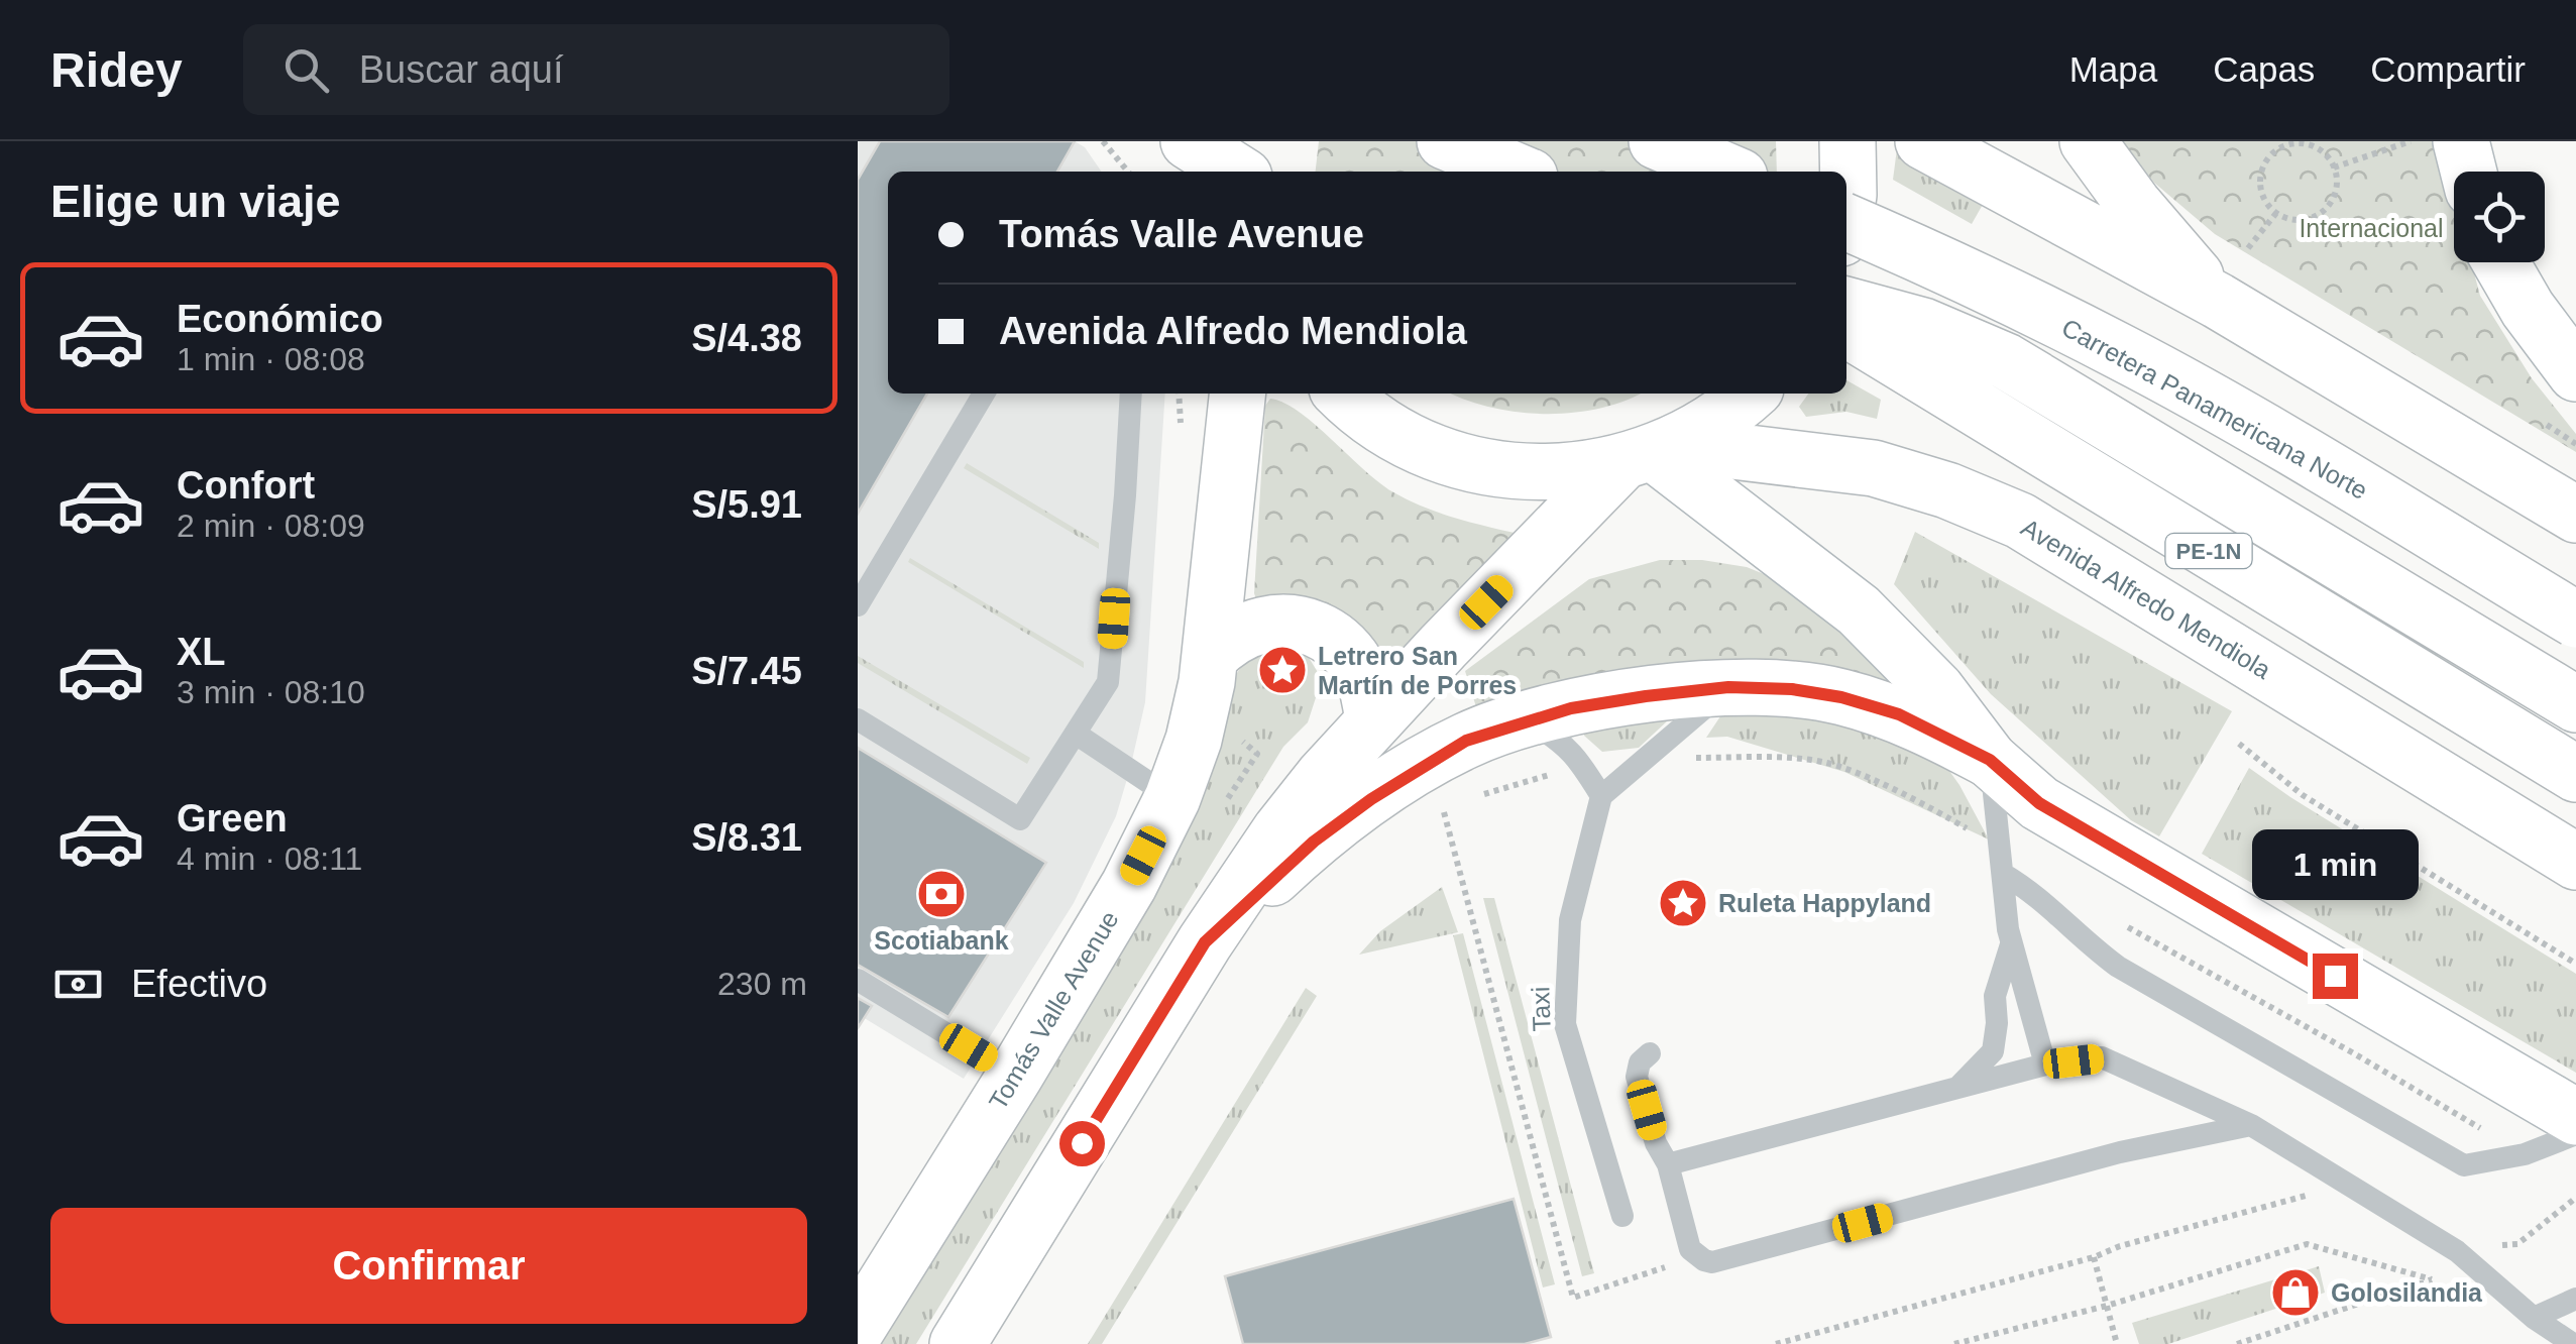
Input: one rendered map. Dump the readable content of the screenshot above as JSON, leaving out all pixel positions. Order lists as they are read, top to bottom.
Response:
{
  "streets": {
    "main road": [
      "Carretera Panamericana Norte",
      "PE-1N",
      "Avenida Alfredo Mendiola",
      "Tomás Valle Avenue"
    ],
    "lane": ["Taxi"]
  },
  "parks": ["Internacional"],
  "places": {
    "place": ["Letrero San Martín de Porres", "Ruleta Happyland"],
    "bank": ["Scotiabank"],
    "shop": ["Golosilandia"]
  },
  "page": {
    "header": "Ridey",
    "search": "Buscar aquí",
    "nav": ["Mapa", "Capas", "Compartir"],
    "heading": "Elige un viaje",
    "banner": ["Tomás Valle Avenue", "Avenida Alfredo Mendiola"],
    "list": [
      {
        "name": "Económico",
        "note": "1 min · 08:08",
        "value": "S/4.38"
      },
      {
        "name": "Confort",
        "note": "2 min · 08:09",
        "value": "S/5.91"
      },
      {
        "name": "XL",
        "note": "3 min · 08:10",
        "value": "S/7.45"
      },
      {
        "name": "Green",
        "note": "4 min · 08:11",
        "value": "S/8.31"
      }
    ],
    "bubble": "1 min",
    "pay": ["Efectivo", "230 m"],
    "buttons": "Confirmar"
  }
}
